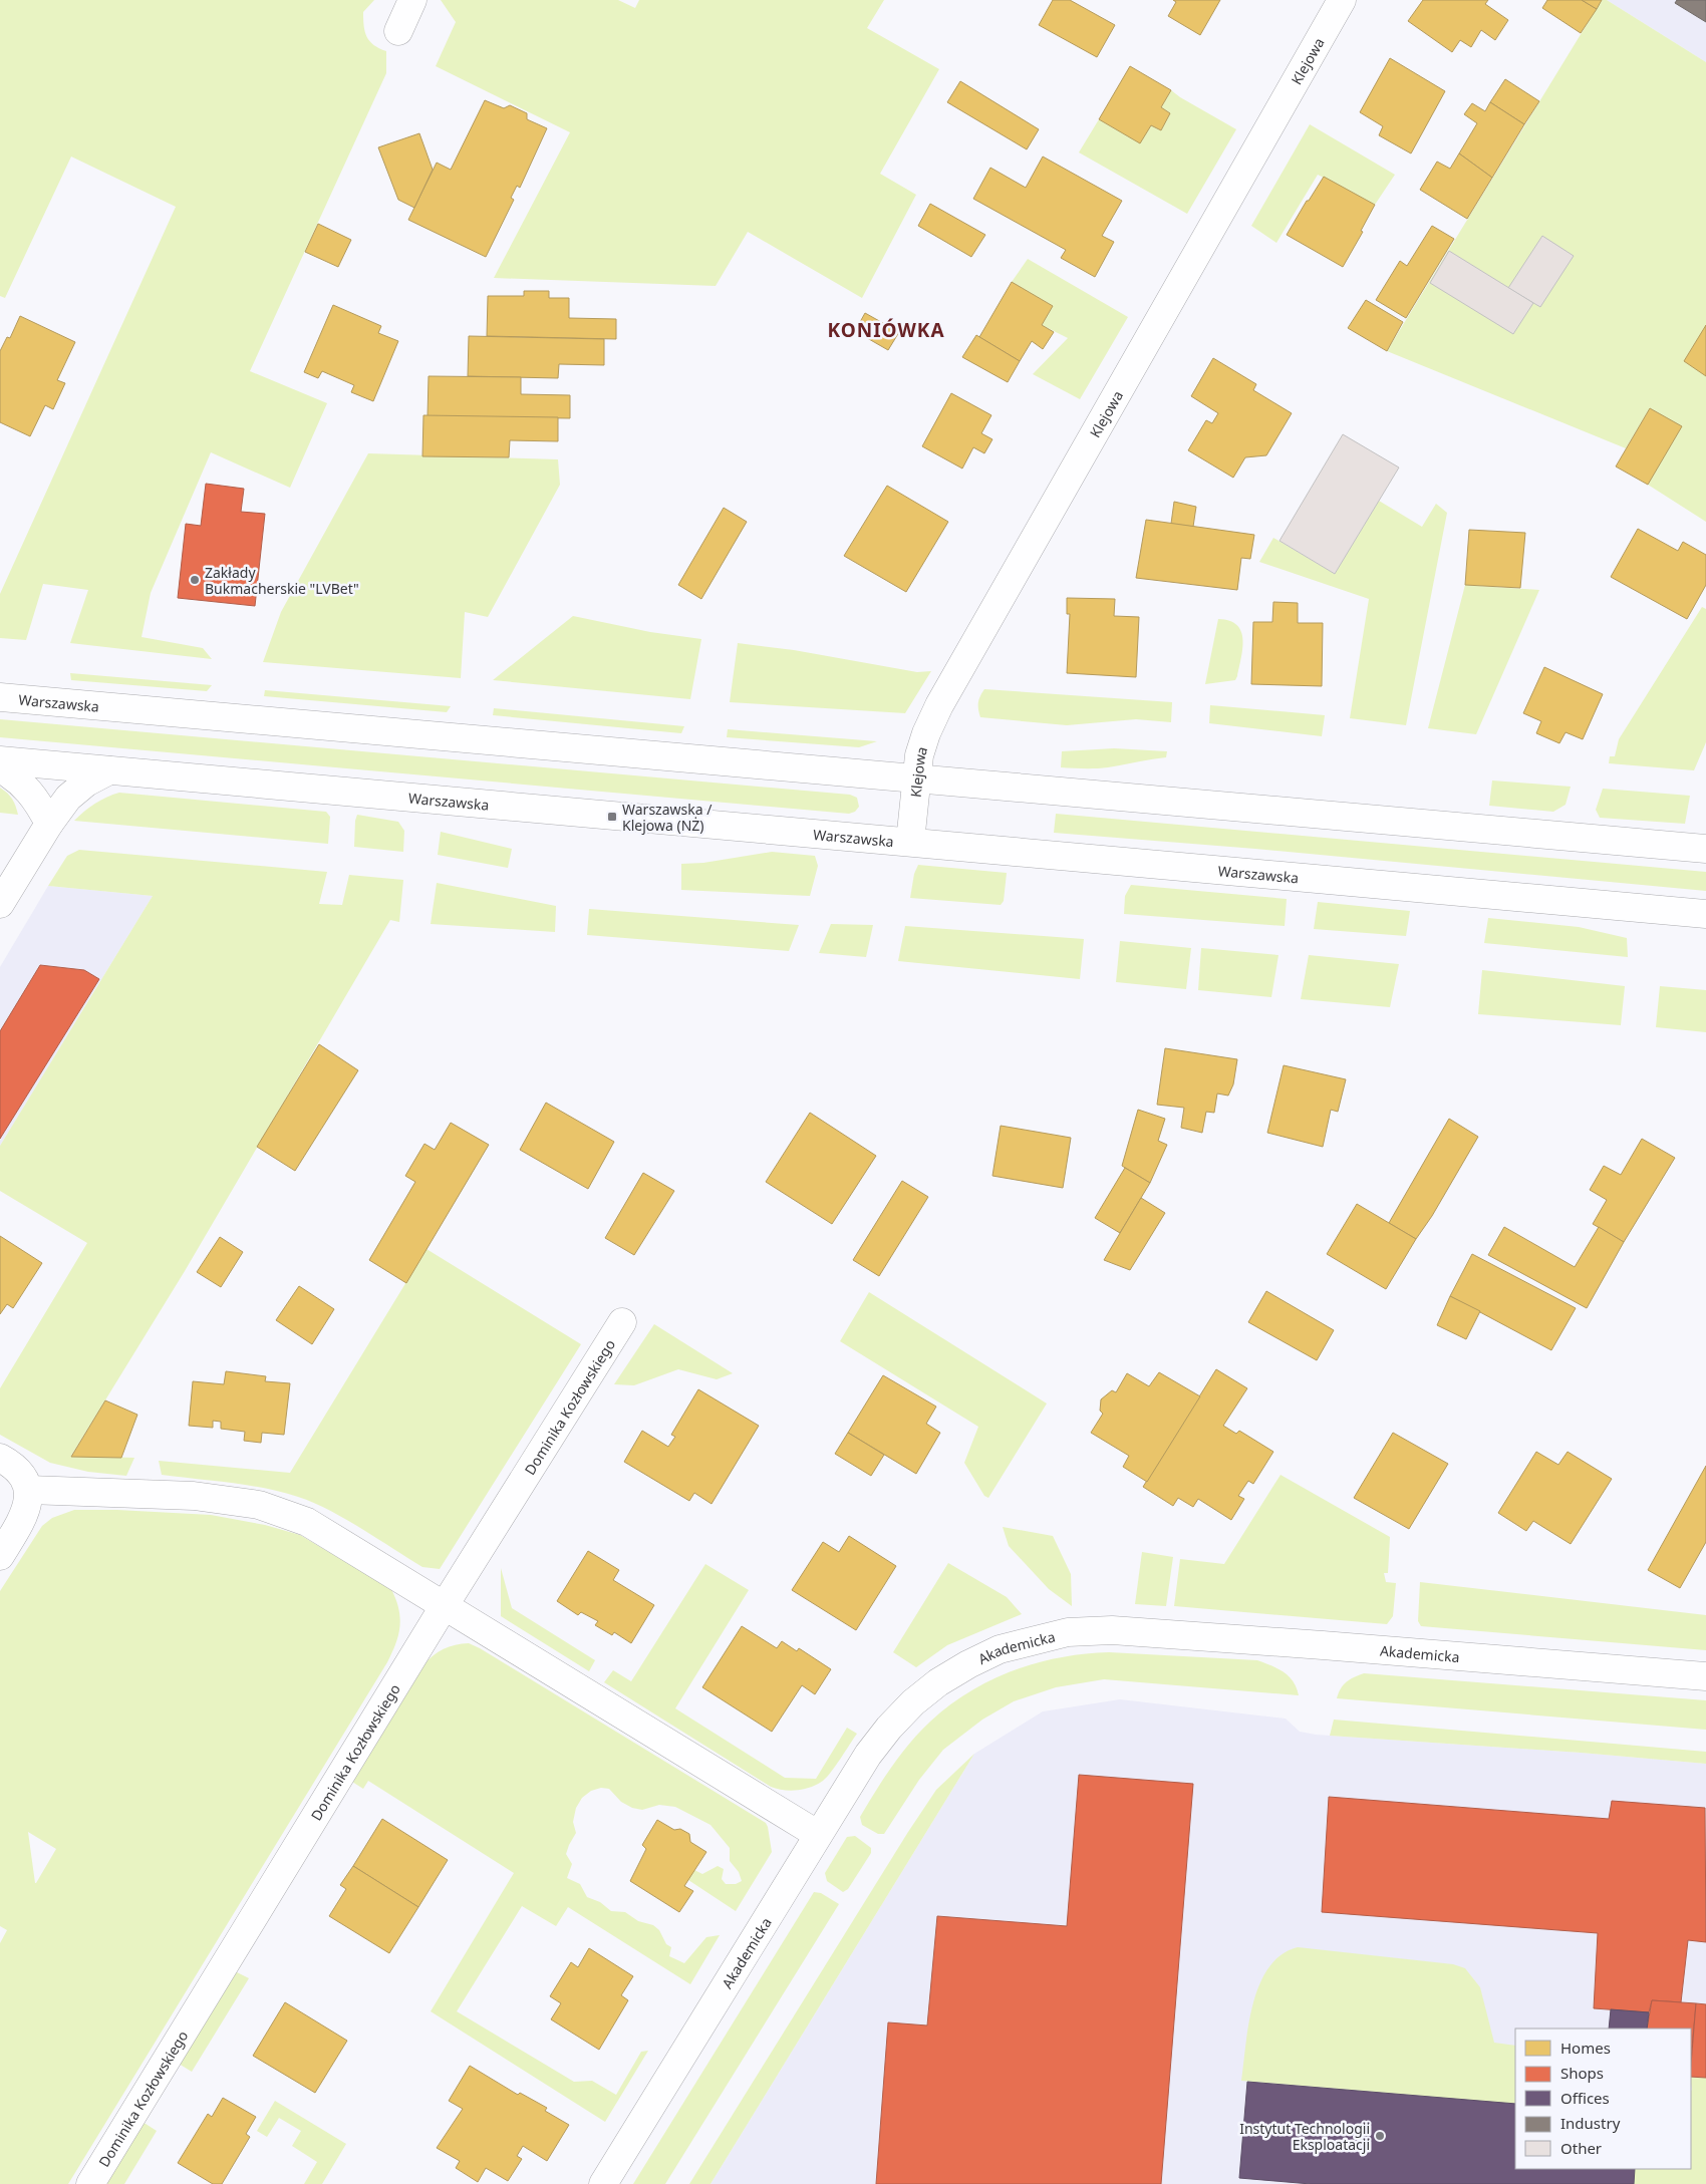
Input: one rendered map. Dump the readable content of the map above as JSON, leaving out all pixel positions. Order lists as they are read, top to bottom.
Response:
{
  "streets": {
    "street": [
      "Klejowa",
      "Warszawska",
      "Dominika Kozłowskiego",
      "Akademicka"
    ]
  },
  "crossings": [
    ["Klejowa", "Warszawska"]
  ],
  "districts": ["KONIÓWKA"],
  "places": {
    "other": ["Zakłady Bukmacherskie \"LVBet\"", "Instytut Technologii Eksploatacji"],
    "transit": ["Warszawska / Klejowa (NŻ)"]
  },
  "legend": [
    "Homes",
    "Shops",
    "Offices",
    "Industry",
    "Other"
  ]
}
